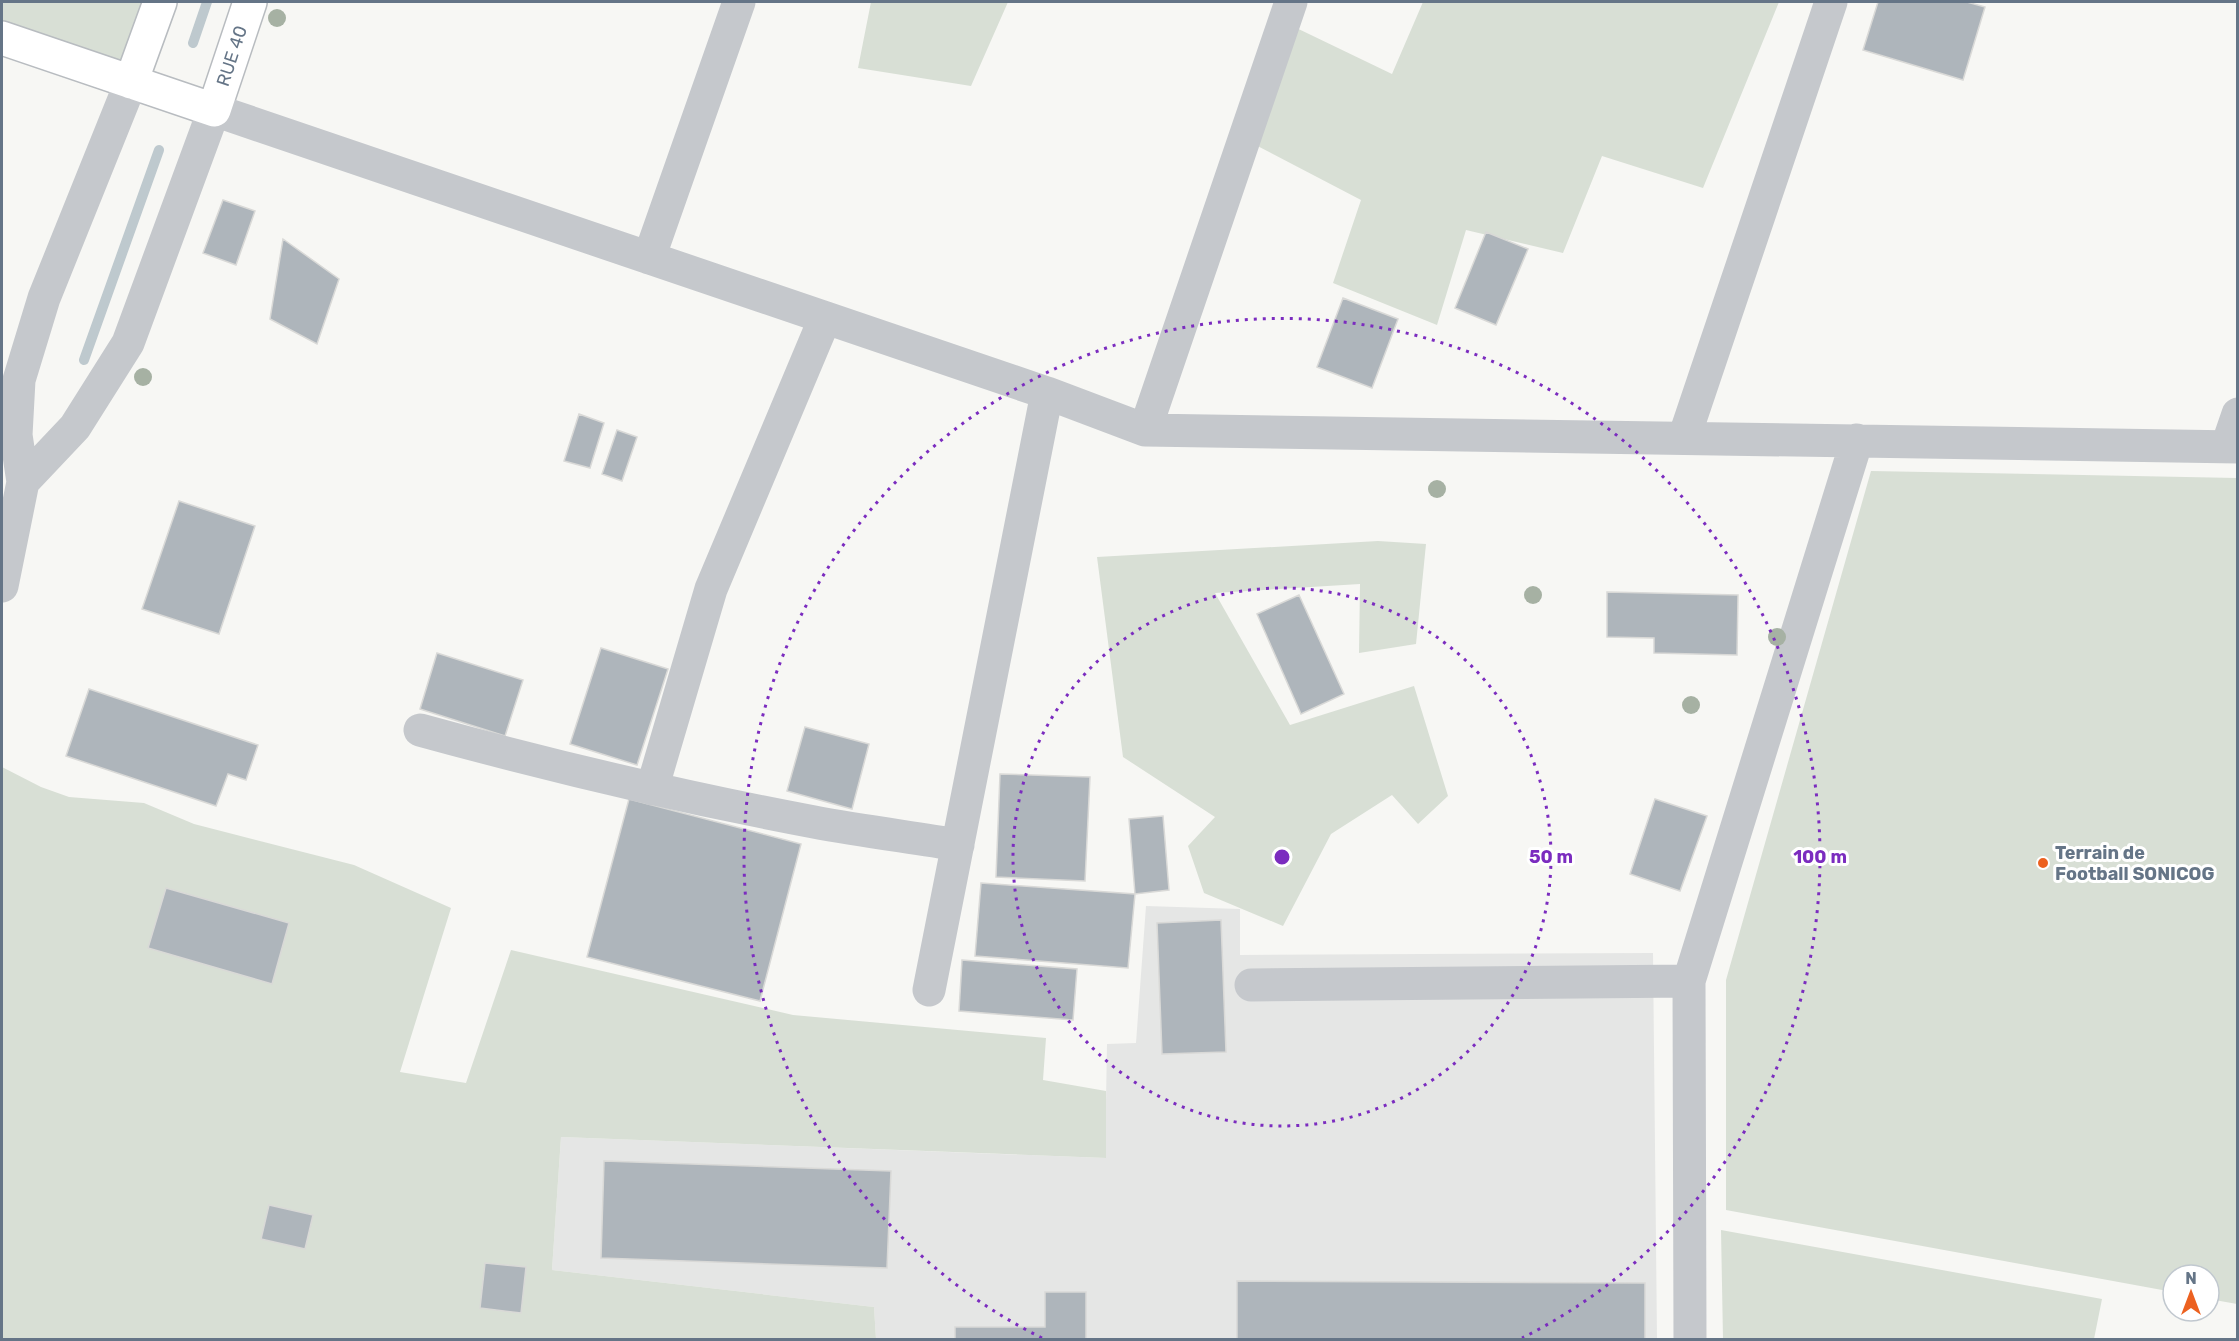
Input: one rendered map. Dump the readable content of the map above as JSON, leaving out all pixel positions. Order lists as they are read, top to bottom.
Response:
{
  "streets": {
    "main road": ["RUE 40"]
  },
  "places": ["Terrain de Football SONICOG"],
  "north": "top",
  "rings": ["50 m", "100 m"]
}
